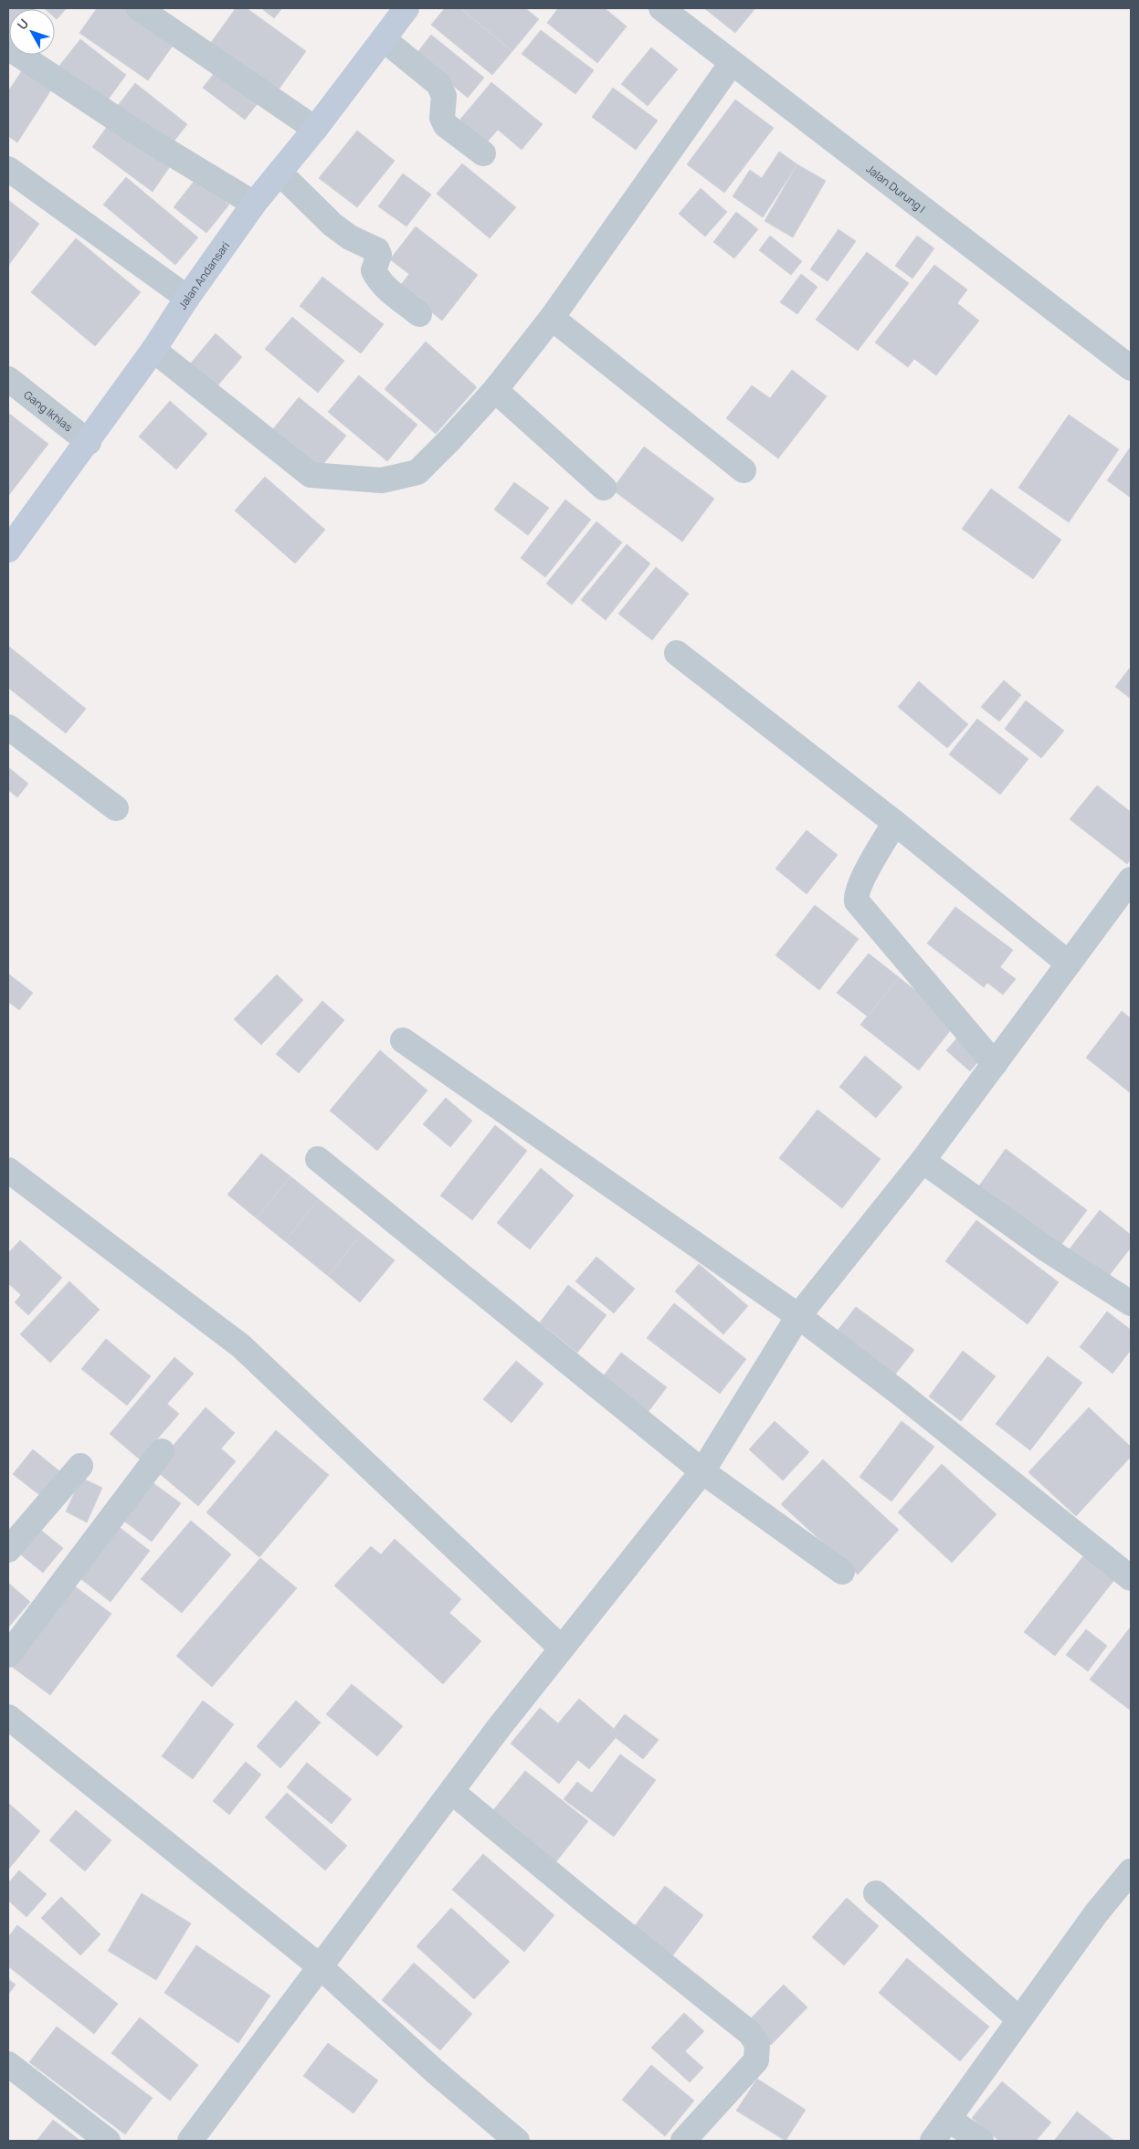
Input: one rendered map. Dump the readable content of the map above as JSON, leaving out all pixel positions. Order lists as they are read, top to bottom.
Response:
{
  "streets": {
    "street": ["Jalan Durung I", "Jalan Andansari", "Gang Ikhlas"]
  },
  "crossings": [
    ["Jalan Andansari", "Gang Ikhlas"]
  ],
  "north": "top left"
}
